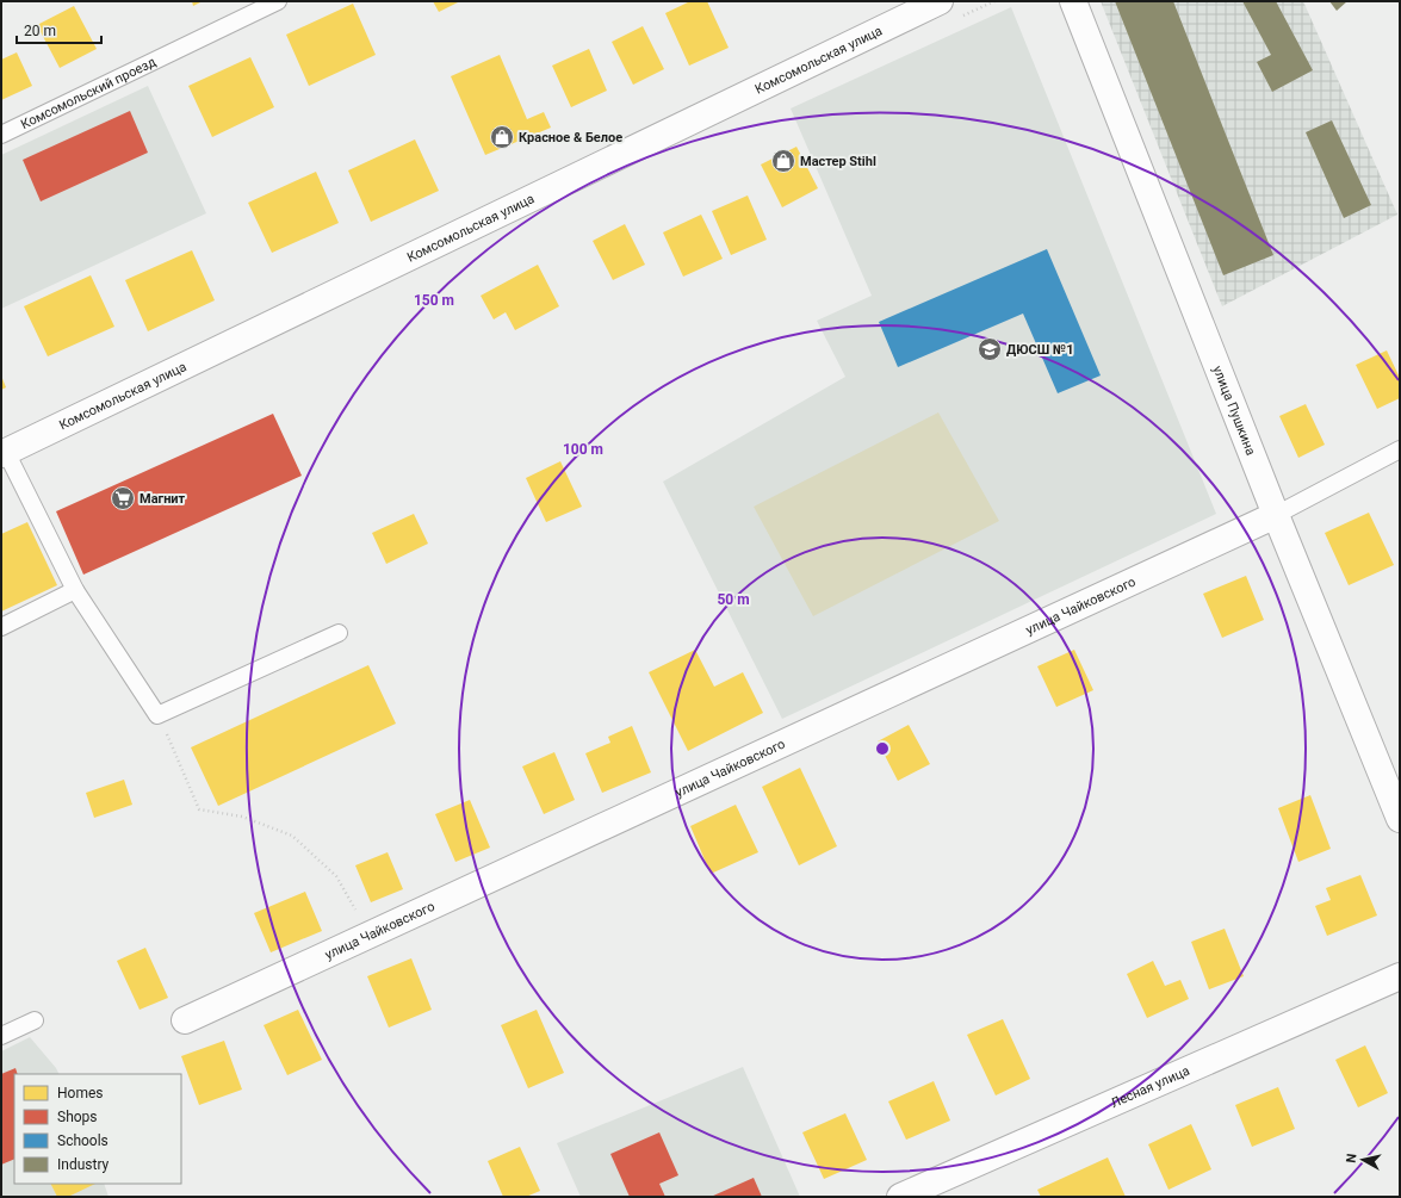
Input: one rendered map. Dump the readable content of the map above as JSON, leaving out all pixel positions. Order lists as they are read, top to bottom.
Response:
{
  "streets": {
    "street": [
      "Комсомольская улица",
      "улица Пушкина",
      "улица Чайковского",
      "Лесная улица"
    ],
    "lane": ["Комсомольский проезд"]
  },
  "crossings": [
    ["улица Пушкина", "улица Чайковского"]
  ],
  "places": {
    "shop": ["Красное & Белое", "Мастер Stihl"],
    "school or university": ["ДЮСШ №1"],
    "supermarket": ["Магнит"]
  },
  "legend": [
    "Homes",
    "Shops",
    "Schools",
    "Industry"
  ],
  "scale_bar": "20 m",
  "north": "left",
  "rings": ["150 m", "100 m", "50 m"]
}
